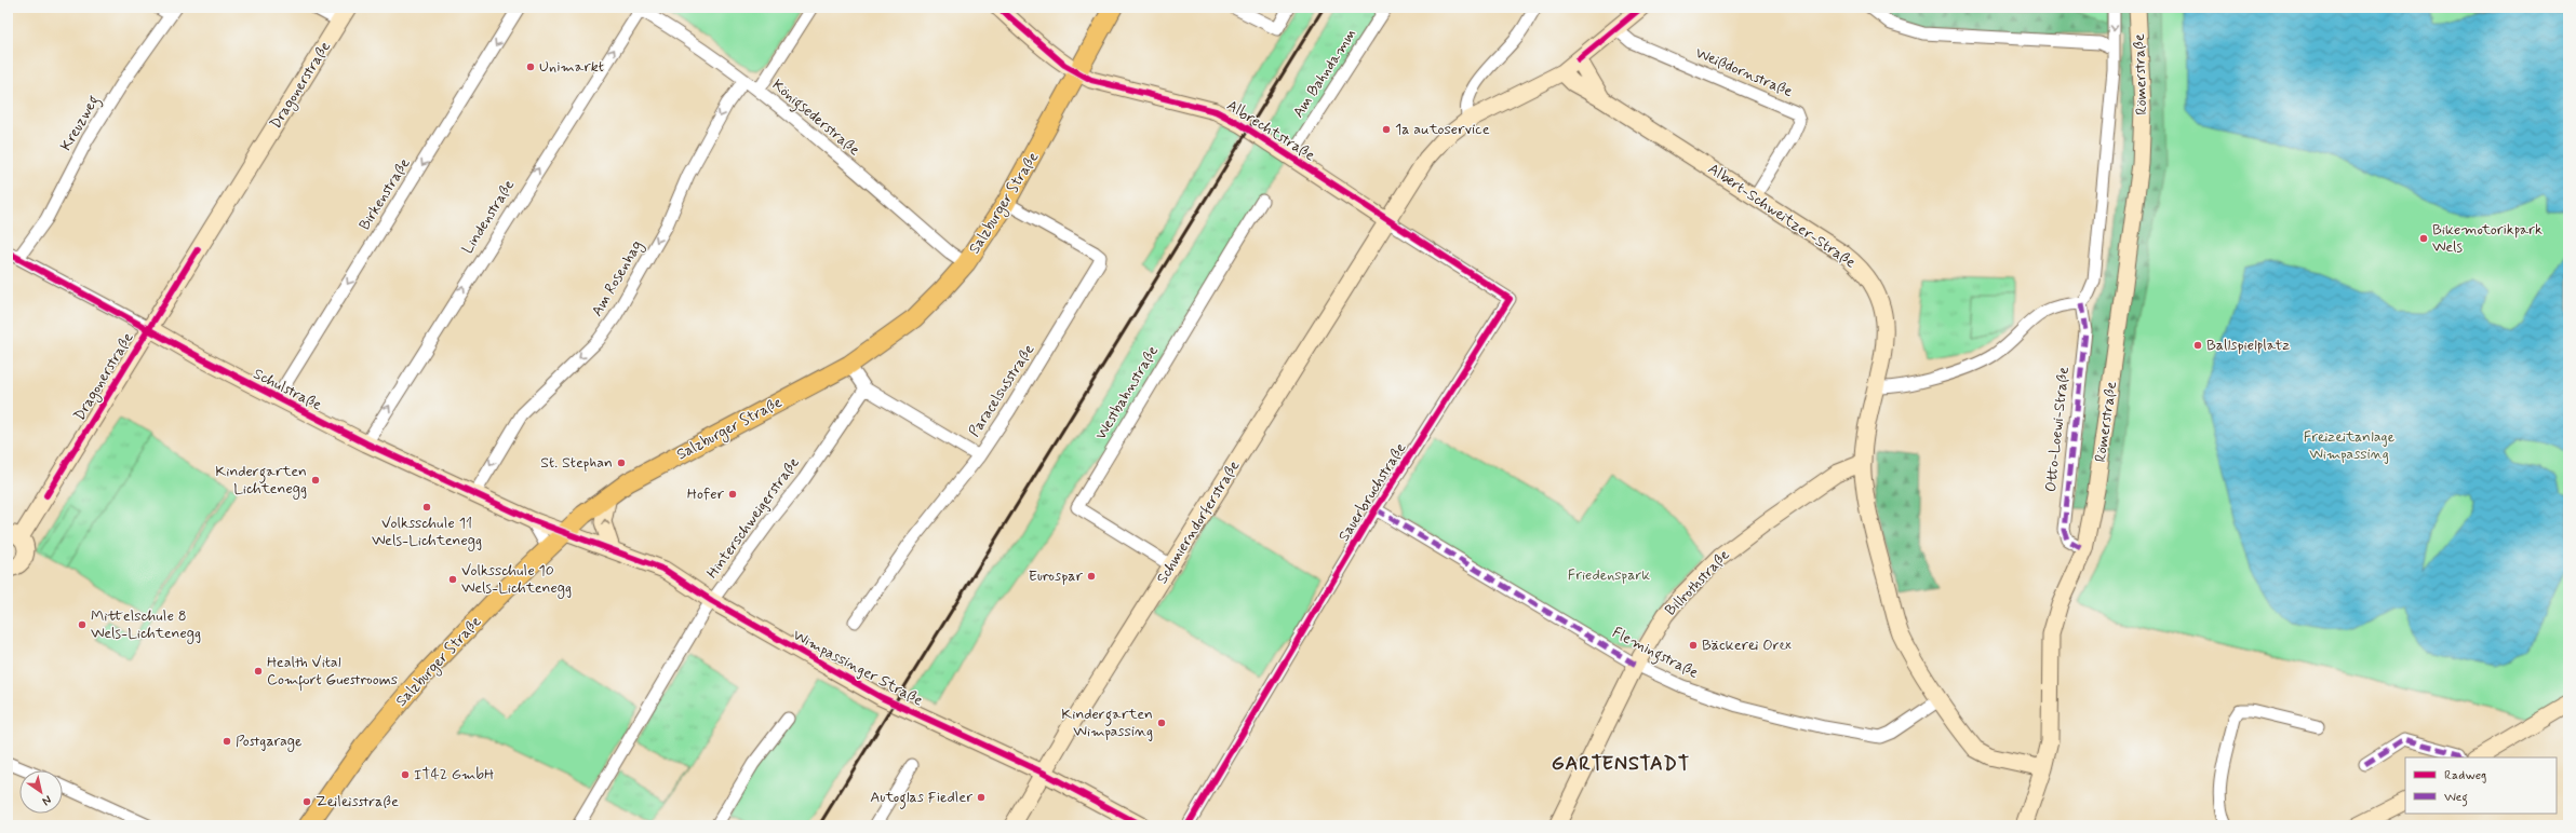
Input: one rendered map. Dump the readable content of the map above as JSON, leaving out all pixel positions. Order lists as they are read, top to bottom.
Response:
{
  "streets": {
    "main road": ["Salzburger Straße"],
    "street": [
      "Weißdornstraße",
      "Am Bahndamm",
      "Römerstraße",
      "Dragonerstraße",
      "Königsederstraße",
      "Kreuzweg",
      "Albrechtstraße",
      "Birkenstraße",
      "Albert-Schweitzer-Straße",
      "Lindenstraße",
      "Am Rosenhag",
      "Schulstraße",
      "Paracelsusstraße",
      "Westbahnstraße",
      "Otto-Loewi-Straße",
      "Sauerbruchstraße",
      "Hinterschweigerstraße",
      "Schmierndorferstraße",
      "Billrothstraße",
      "Flemingstraße",
      "Wimpassinger Straße"
    ]
  },
  "crossings": [
    ["Weißdornstraße", "Albert-Schweitzer-Straße"],
    ["Am Bahndamm", "Albrechtstraße"],
    ["Römerstraße", "Albert-Schweitzer-Straße"],
    ["Römerstraße", "Otto-Loewi-Straße"],
    ["Dragonerstraße", "Schulstraße"],
    ["Königsederstraße", "Salzburger Straße"],
    ["Königsederstraße", "Lindenstraße"],
    ["Königsederstraße", "Am Rosenhag"],
    ["Kreuzweg", "Schulstraße"],
    ["Albrechtstraße", "Salzburger Straße"],
    ["Albrechtstraße", "Sauerbruchstraße"],
    ["Albrechtstraße", "Schmierndorferstraße"],
    ["Birkenstraße", "Schulstraße"],
    ["Salzburger Straße", "Schulstraße"],
    ["Salzburger Straße", "Paracelsusstraße"],
    ["Salzburger Straße", "Wimpassinger Straße"],
    ["Albert-Schweitzer-Straße", "Billrothstraße"],
    ["Albert-Schweitzer-Straße", "Flemingstraße"],
    ["Lindenstraße", "Schulstraße"],
    ["Am Rosenhag", "Schulstraße"],
    ["Schulstraße", "Wimpassinger Straße"],
    ["Westbahnstraße", "Schmierndorferstraße"],
    ["Sauerbruchstraße", "Schmierndorferstraße"],
    ["Sauerbruchstraße", "Flemingstraße"],
    ["Hinterschweigerstraße", "Wimpassinger Straße"],
    ["Schmierndorferstraße", "Wimpassinger Straße"],
    ["Billrothstraße", "Flemingstraße"]
  ],
  "one_way": ["Birkenstraße", "Lindenstraße", "Am Rosenhag"],
  "districts": ["GARTENSTADT"],
  "parks": ["Freizeitanlage Wimpassing", "Friedenspark"],
  "places": [
    "Unimarkt",
    "1a autoservice",
    "Bikemotorikpark Wels",
    "Ballspielplatz",
    "St. Stephan",
    "Kindergarten Lichtenegg",
    "Hofer",
    "Volksschule 11 Wels-Lichtenegg",
    "Eurospar",
    "Volksschule 10 Wels-Lichtenegg",
    "Mittelschule 8 Wels-Lichtenegg",
    "Bäckerei Orex",
    "Health Vital Comfort Guestrooms",
    "Kindergarten Wimpassing",
    "Postgarage",
    "IT42 GmbH",
    "Autoglas Fiedler",
    "Zeileisstraße"
  ],
  "legend": ["Radweg", "Weg"],
  "north": "bottom right"
}
